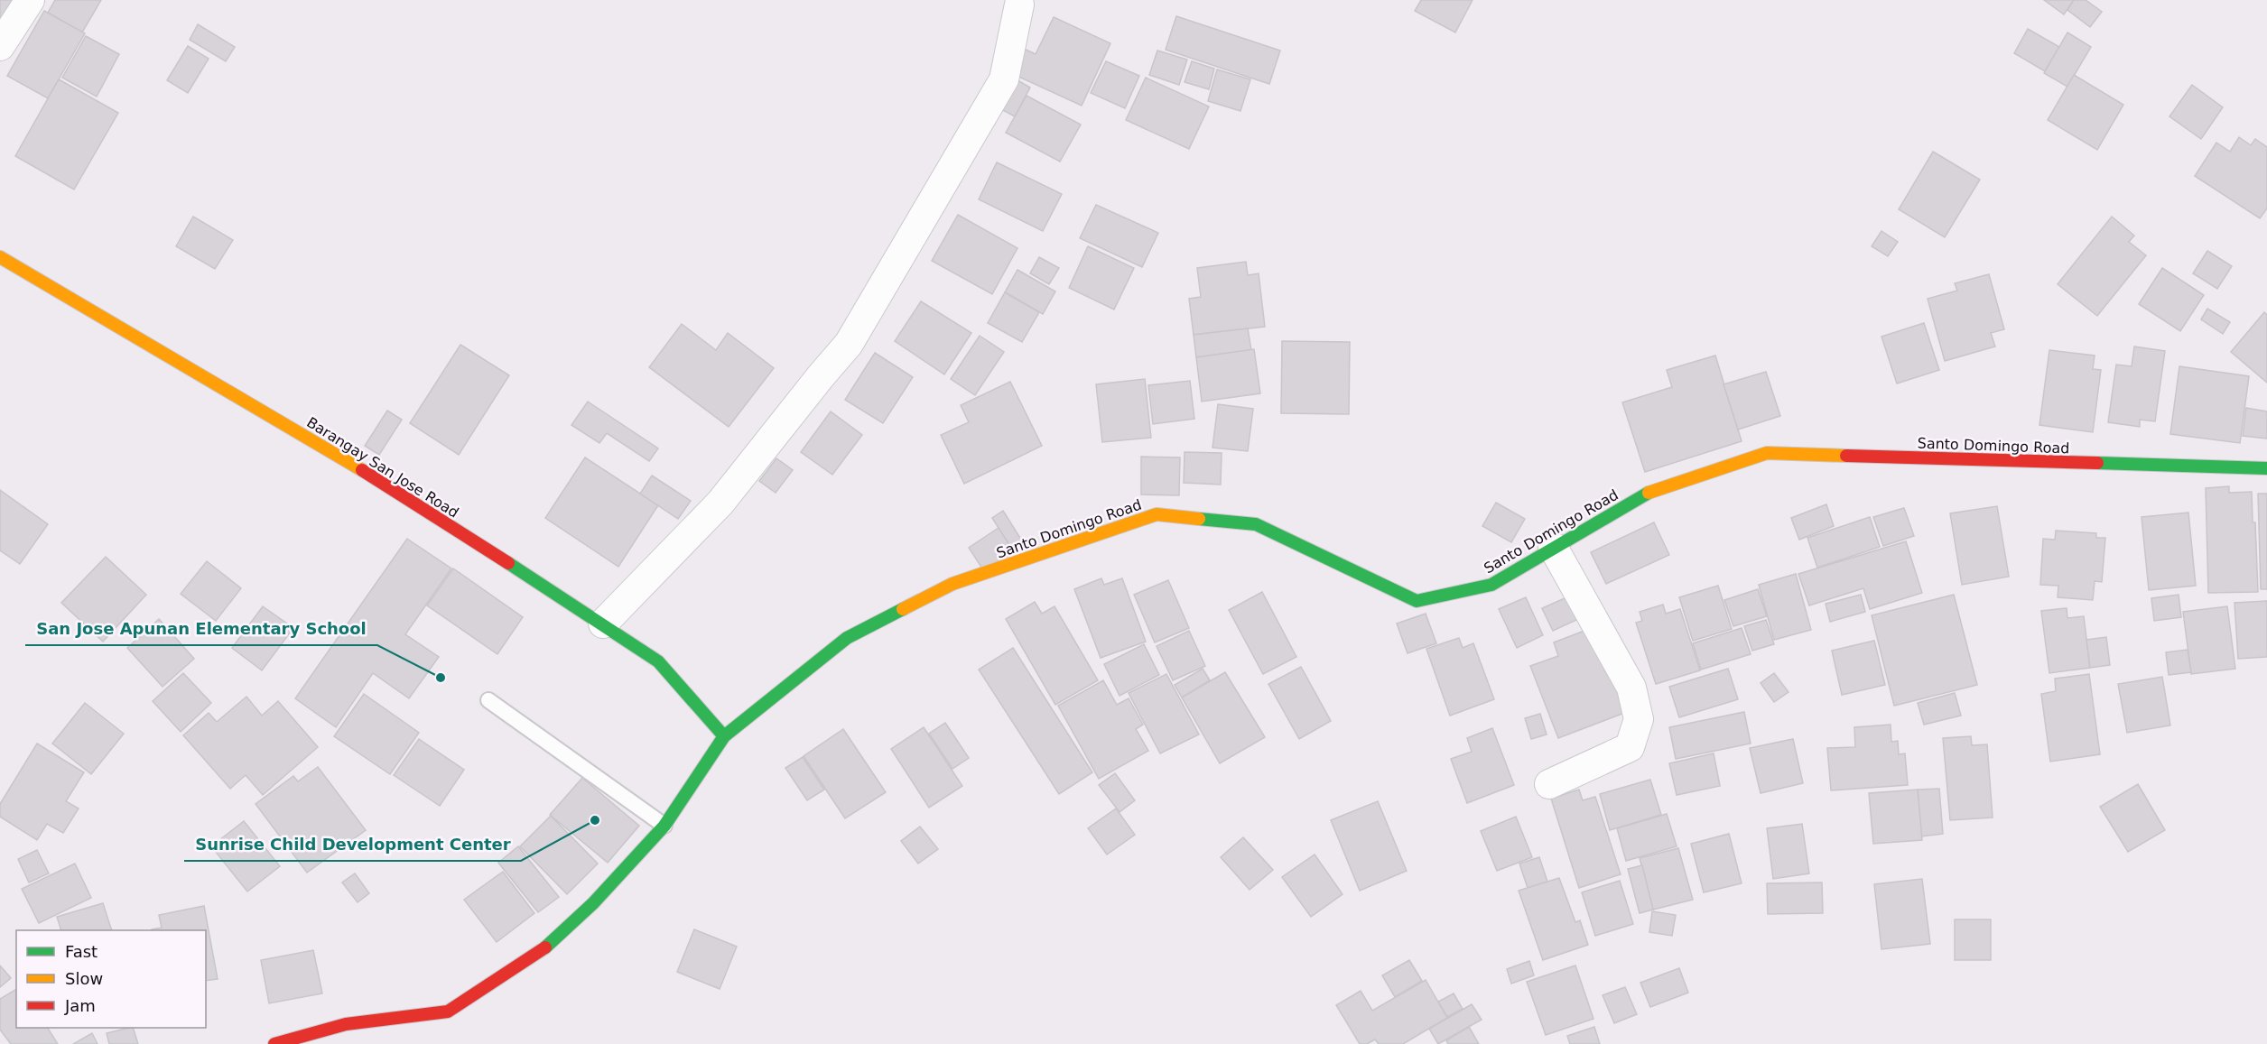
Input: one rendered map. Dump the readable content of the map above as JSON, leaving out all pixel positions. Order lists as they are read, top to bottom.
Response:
{
  "streets": {
    "street": ["Santo Domingo Road", "Barangay San Jose Road"]
  },
  "crossings": [
    ["Santo Domingo Road", "Barangay San Jose Road"]
  ],
  "places": ["San Jose Apunan Elementary School", "Sunrise Child Development Center"],
  "legend": ["Fast", "Slow", "Jam"]
}
